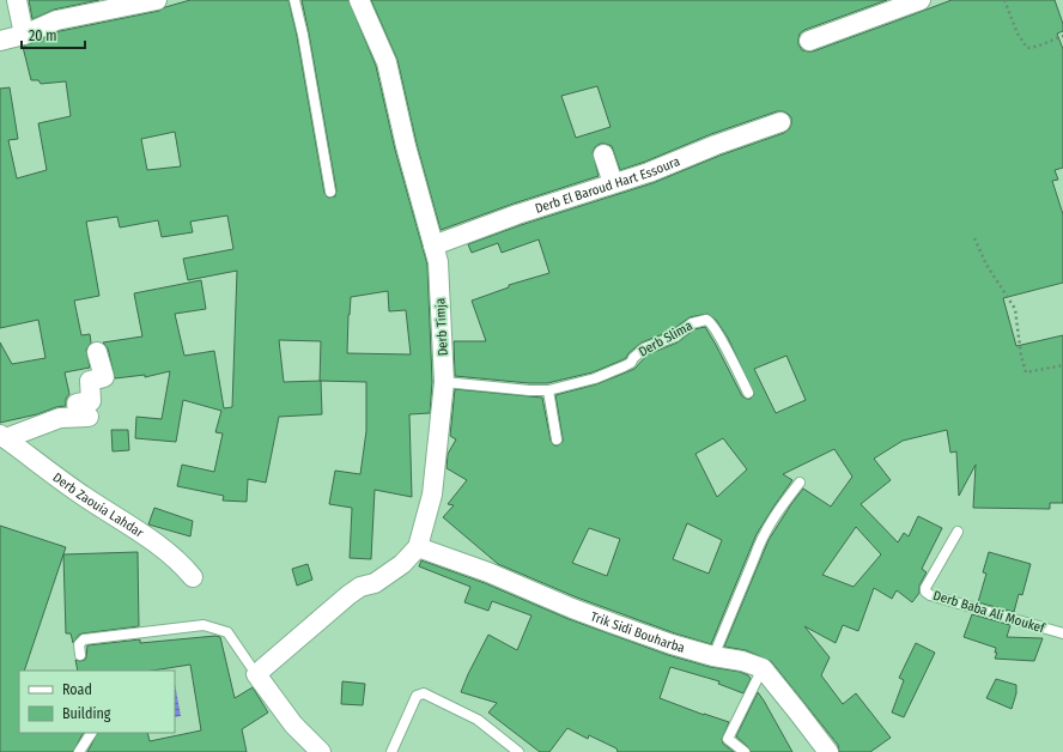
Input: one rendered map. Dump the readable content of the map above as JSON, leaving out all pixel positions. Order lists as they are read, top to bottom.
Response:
{
  "streets": {
    "street": [
      "Derb El Baroud Hart Essoura",
      "Derb Timja",
      "Derb Zaouia Lahdar",
      "Trik Sidi Bouharba"
    ],
    "lane": ["Derb Slima", "Derb Baba Ali Moukef"]
  },
  "crossings": [
    ["Derb El Baroud Hart Essoura", "Derb Timja"],
    ["Derb Timja", "Derb Slima"],
    ["Derb Timja", "Trik Sidi Bouharba"]
  ],
  "legend": ["Road", "Building"],
  "scale_bar": "20 m"
}
